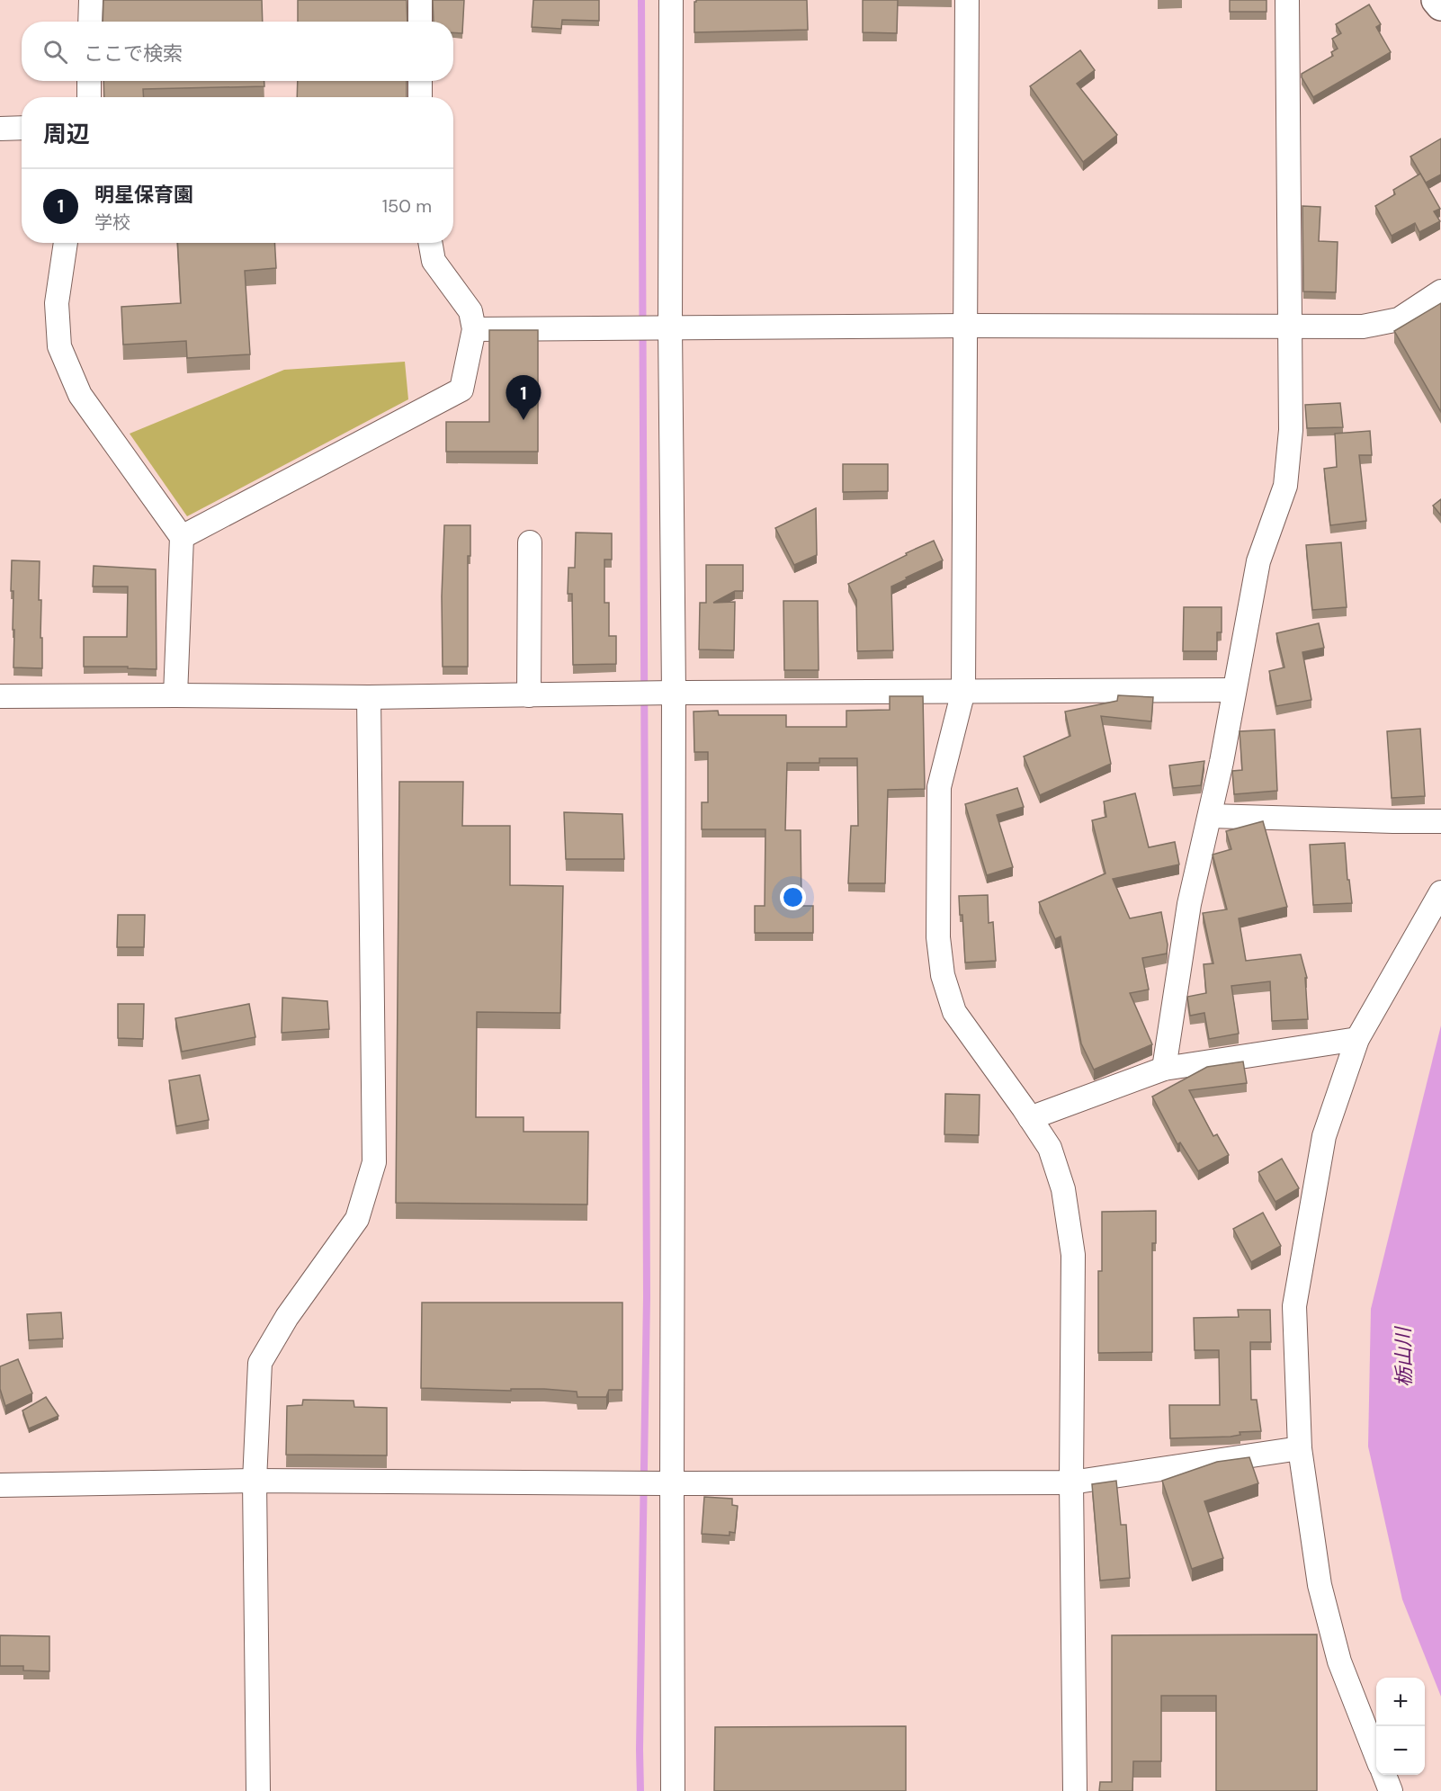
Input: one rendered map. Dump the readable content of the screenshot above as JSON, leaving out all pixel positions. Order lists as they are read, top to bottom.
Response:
{
  "water": ["栃山川"],
  "page": {
    "search": "ここで検索",
    "heading": "周辺",
    "list": [
      {
        "mark": "1",
        "name": "明星保育園",
        "note": "学校",
        "value": "150 m"
      }
    ],
    "pins": "1",
    "map_buttons": ["+", "−"]
  }
}
